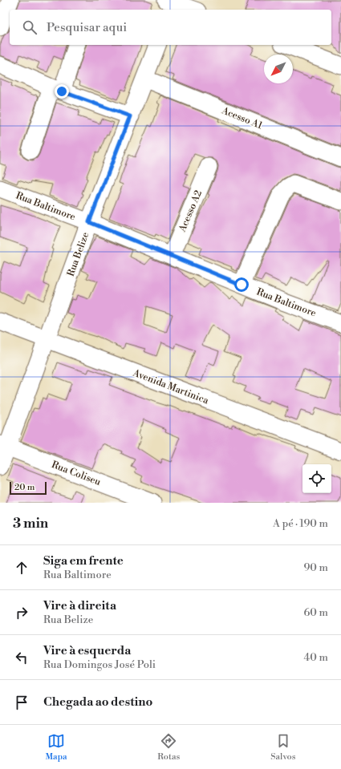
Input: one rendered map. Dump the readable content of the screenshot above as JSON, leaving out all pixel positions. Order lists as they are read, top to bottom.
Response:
{
  "streets": {
    "street": [
      "Acesso A1",
      "Rua Baltimore",
      "Acesso A2",
      "Rua Belize",
      "Avenida Martinica",
      "Rua Coliseu"
    ]
  },
  "crossings": [
    ["Acesso A1", "Rua Belize"],
    ["Rua Baltimore", "Acesso A2"],
    ["Rua Baltimore", "Rua Belize"],
    ["Rua Belize", "Avenida Martinica"],
    ["Rua Belize", "Rua Coliseu"]
  ],
  "scale_bar": "20 m",
  "north": "bottom left",
  "page": {
    "search": "Pesquisar aqui",
    "scale": "20 m",
    "heading": ["3 min", "A pé · 190 m"],
    "list": [
      ["Siga em frente", "Rua Baltimore", "90 m"],
      ["Vire à direita", "Rua Belize", "60 m"],
      ["Vire à esquerda", "Rua Domingos José Poli", "40 m"],
      "Chegada ao destino"
    ],
    "nav": ["Mapa", "Rotas", "Salvos"]
  }
}
